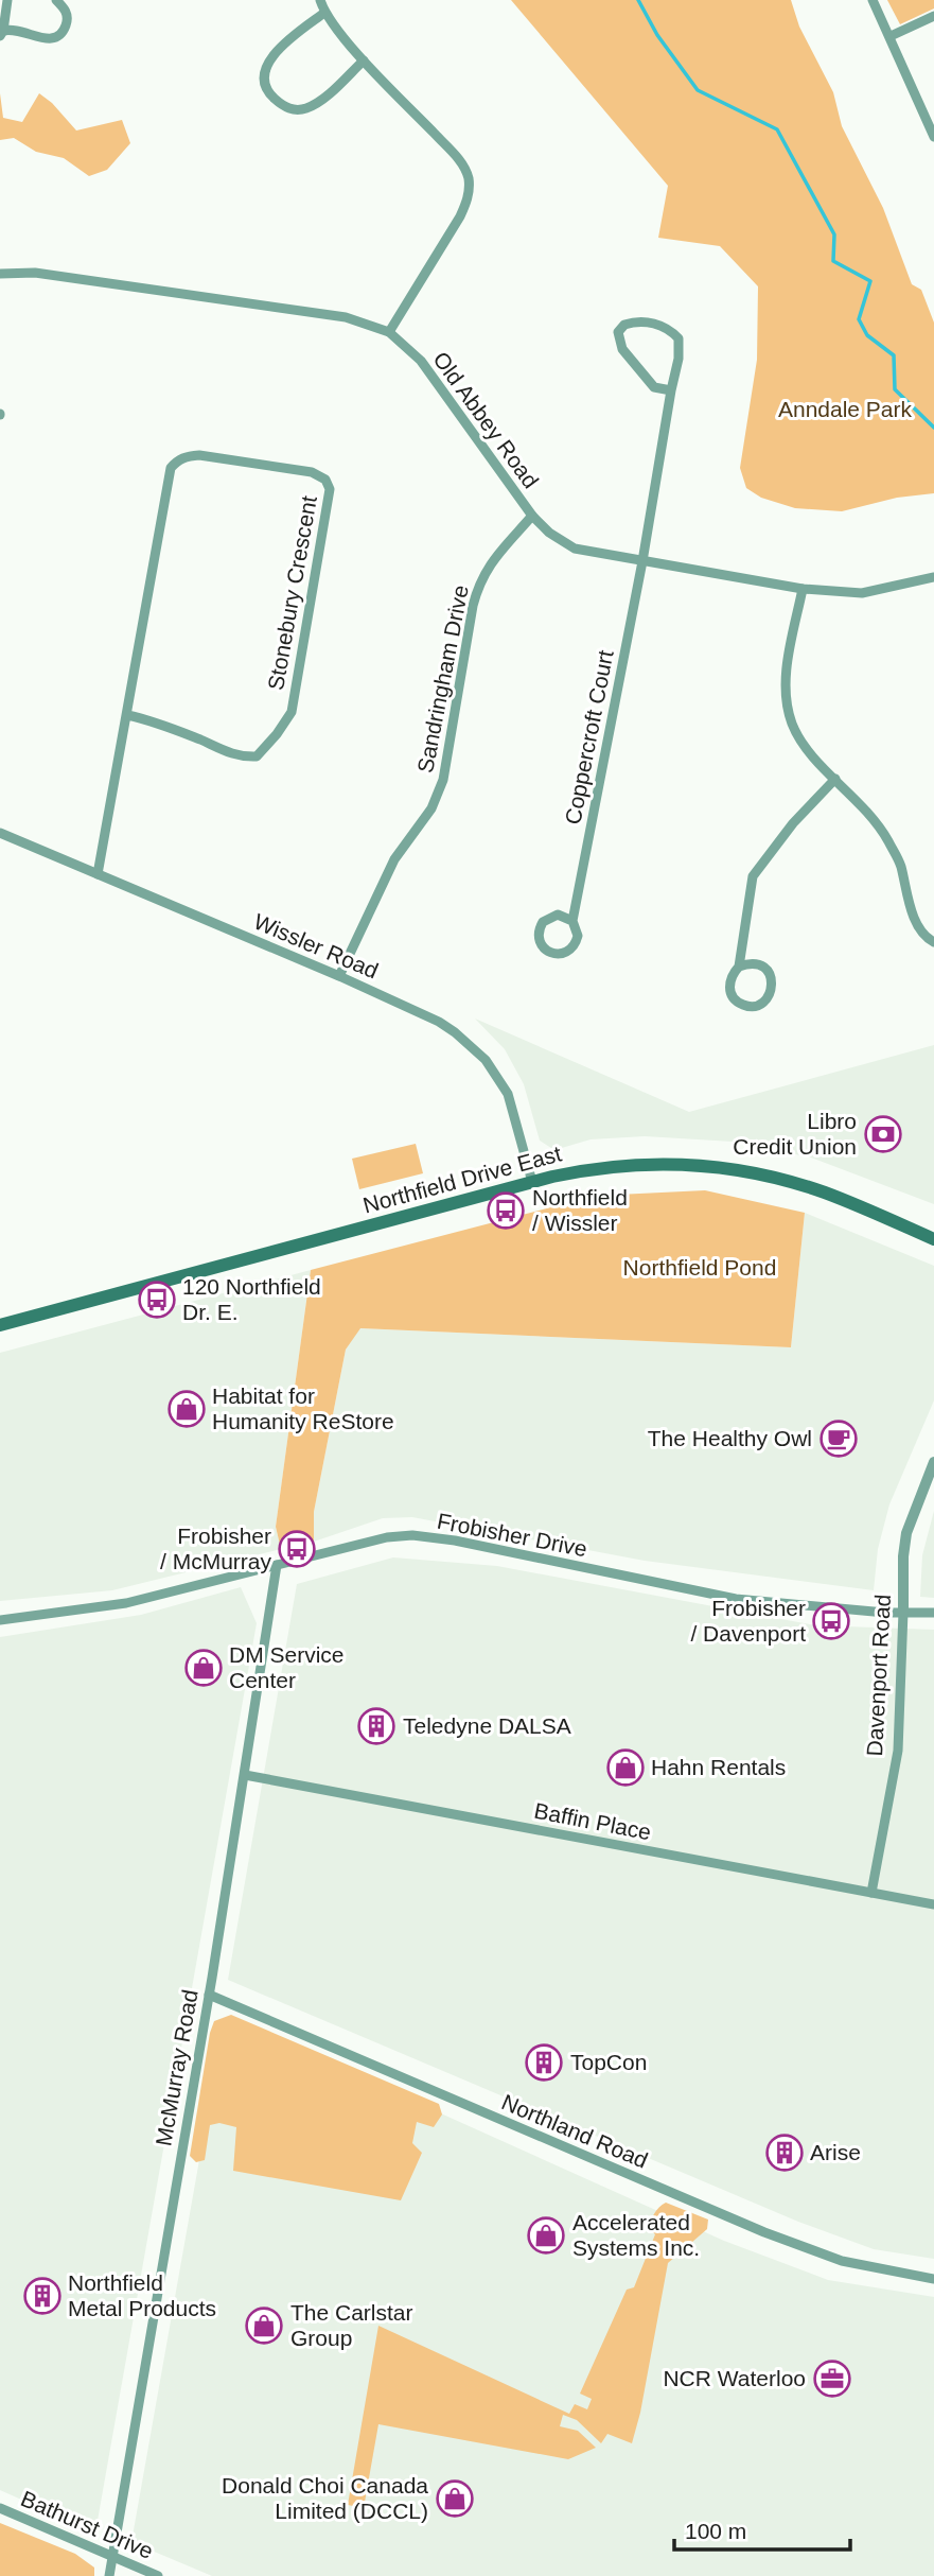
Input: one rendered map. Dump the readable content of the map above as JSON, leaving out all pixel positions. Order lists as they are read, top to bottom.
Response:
{
  "streets": {
    "main road": ["Northfield Drive East"],
    "street": [
      "Old Abbey Road",
      "Stonebury Crescent",
      "Sandringham Drive",
      "Coppercroft Court",
      "Wissler Road",
      "Frobisher Drive",
      "Davenport Road",
      "Baffin Place",
      "McMurray Road",
      "Northland Road",
      "Bathurst Drive"
    ]
  },
  "crossings": [
    ["Old Abbey Road", "Sandringham Drive"],
    ["Old Abbey Road", "Coppercroft Court"],
    ["Stonebury Crescent", "Wissler Road"],
    ["Sandringham Drive", "Wissler Road"],
    ["Wissler Road", "Northfield Drive East"],
    ["Frobisher Drive", "Davenport Road"],
    ["Frobisher Drive", "McMurray Road"],
    ["Davenport Road", "Baffin Place"],
    ["Baffin Place", "McMurray Road"],
    ["McMurray Road", "Northland Road"],
    ["McMurray Road", "Bathurst Drive"]
  ],
  "parks": ["Anndale Park", "Northfield Pond"],
  "places": {
    "bank": ["Libro Credit Union"],
    "bus stop": [
      "Northfield / Wissler",
      "120 Northfield Dr. E.",
      "Frobisher / McMurray",
      "Frobisher / Davenport"
    ],
    "shop": [
      "Habitat for Humanity ReStore",
      "DM Service Center",
      "Hahn Rentals",
      "Accelerated Systems Inc.",
      "The Carlstar Group",
      "Donald Choi Canada Limited (DCCL)"
    ],
    "cafe": ["The Healthy Owl"],
    "building": [
      "Teledyne DALSA",
      "TopCon",
      "Arise",
      "Northfield Metal Products"
    ],
    "office": ["NCR Waterloo"]
  },
  "scale_bar": "100 m"
}
